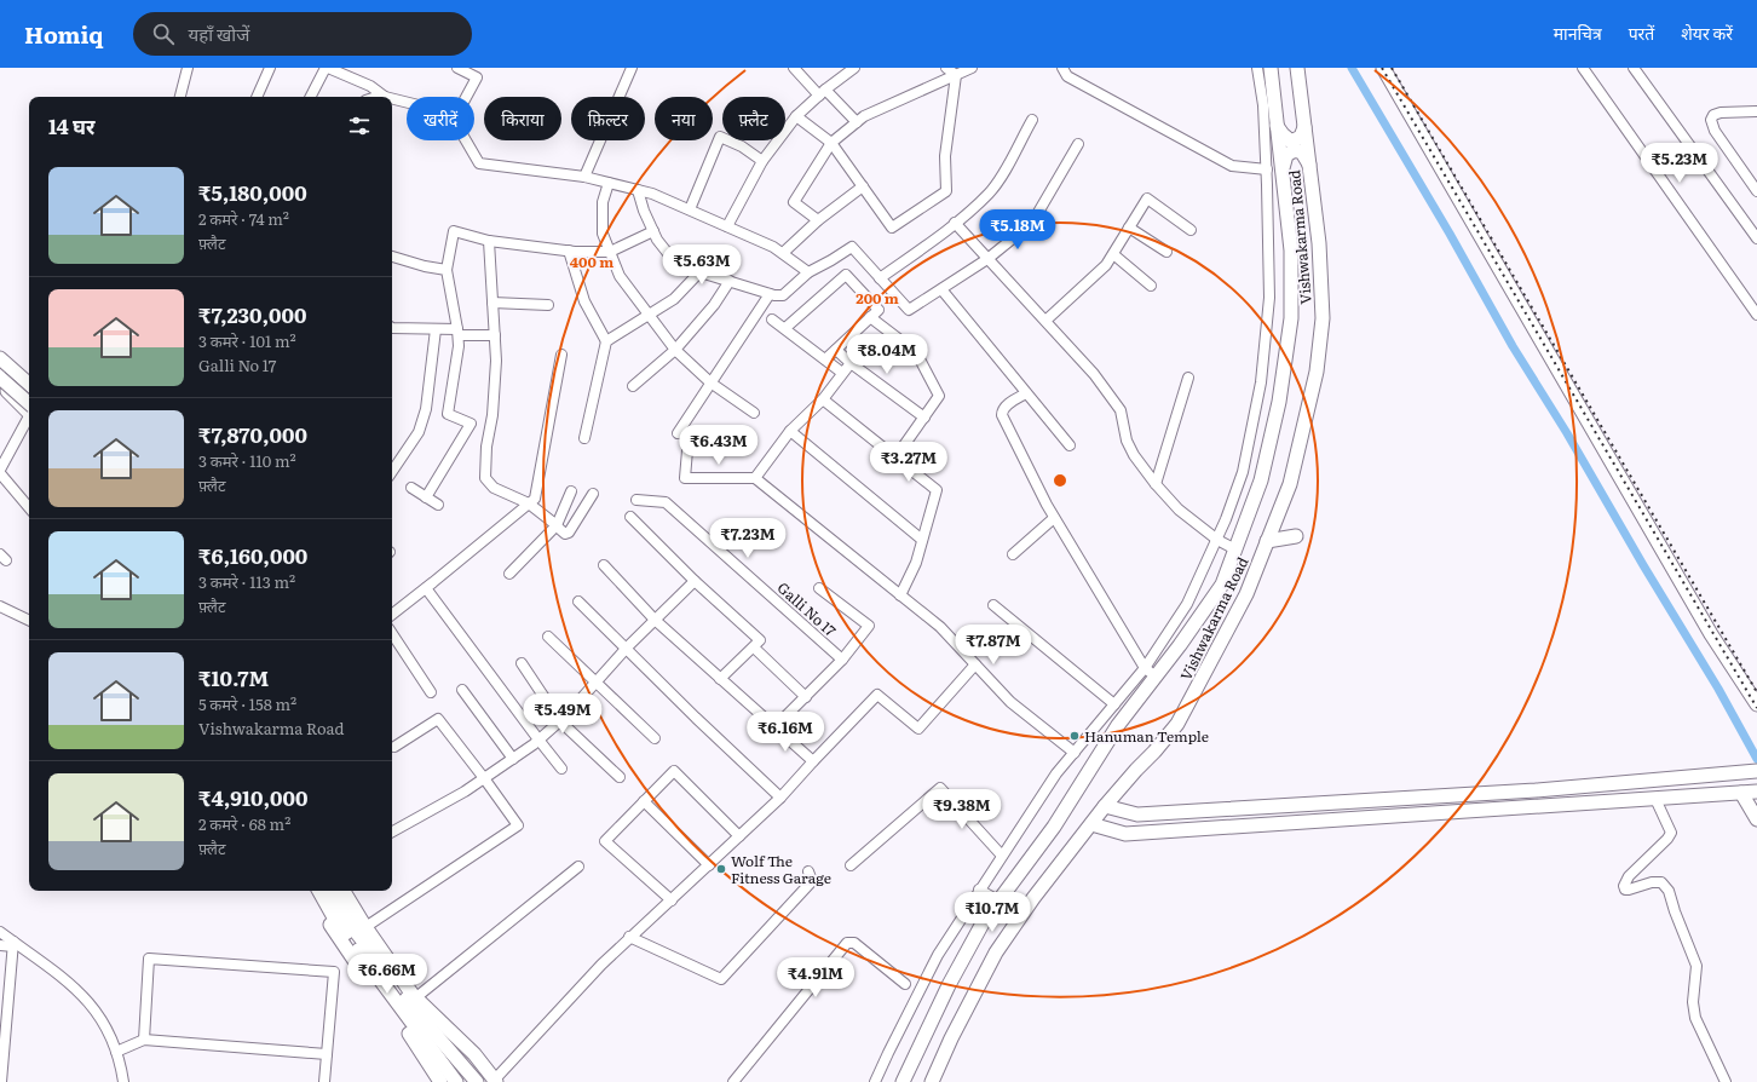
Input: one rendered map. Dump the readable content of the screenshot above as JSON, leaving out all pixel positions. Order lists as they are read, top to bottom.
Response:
{
  "streets": {
    "main road": ["Vishwakarma Road"],
    "street": ["Galli No 17"]
  },
  "places": ["Hanuman Temple", "Wolf The Fitness Garage"],
  "page": {
    "header": "Homiq",
    "search": "यहाँ खोजें",
    "nav": ["मानचित्र", "परतें", "शेयर करें"],
    "chip": [
      "खरीदें",
      "किराया",
      "फ़िल्टर",
      "नया",
      "फ़्लैट"
    ],
    "heading": "14 घर",
    "price": [
      "₹5.23M",
      "₹5.18M",
      "₹5.63M",
      "₹8.04M",
      "₹6.43M",
      "₹3.27M",
      "₹7.23M",
      "₹7.87M",
      "₹5.49M",
      "₹6.16M",
      "₹9.38M",
      "₹10.7M",
      "₹6.66M",
      "₹4.91M"
    ],
    "list": [
      {
        "name": "₹5,180,000",
        "note": "2 कमरे · 74 m² · फ़्लैट"
      },
      {
        "name": "₹7,230,000",
        "note": "3 कमरे · 101 m² · Galli No 17"
      },
      {
        "name": "₹7,870,000",
        "note": "3 कमरे · 110 m² · फ़्लैट"
      },
      {
        "name": "₹6,160,000",
        "note": "3 कमरे · 113 m² · फ़्लैट"
      },
      {
        "name": "₹10.7M",
        "note": "5 कमरे · 158 m² · Vishwakarma Road"
      },
      {
        "name": "₹4,910,000",
        "note": "2 कमरे · 68 m² · फ़्लैट"
      }
    ]
  },
  "rings": ["400 m", "200 m"]
}
